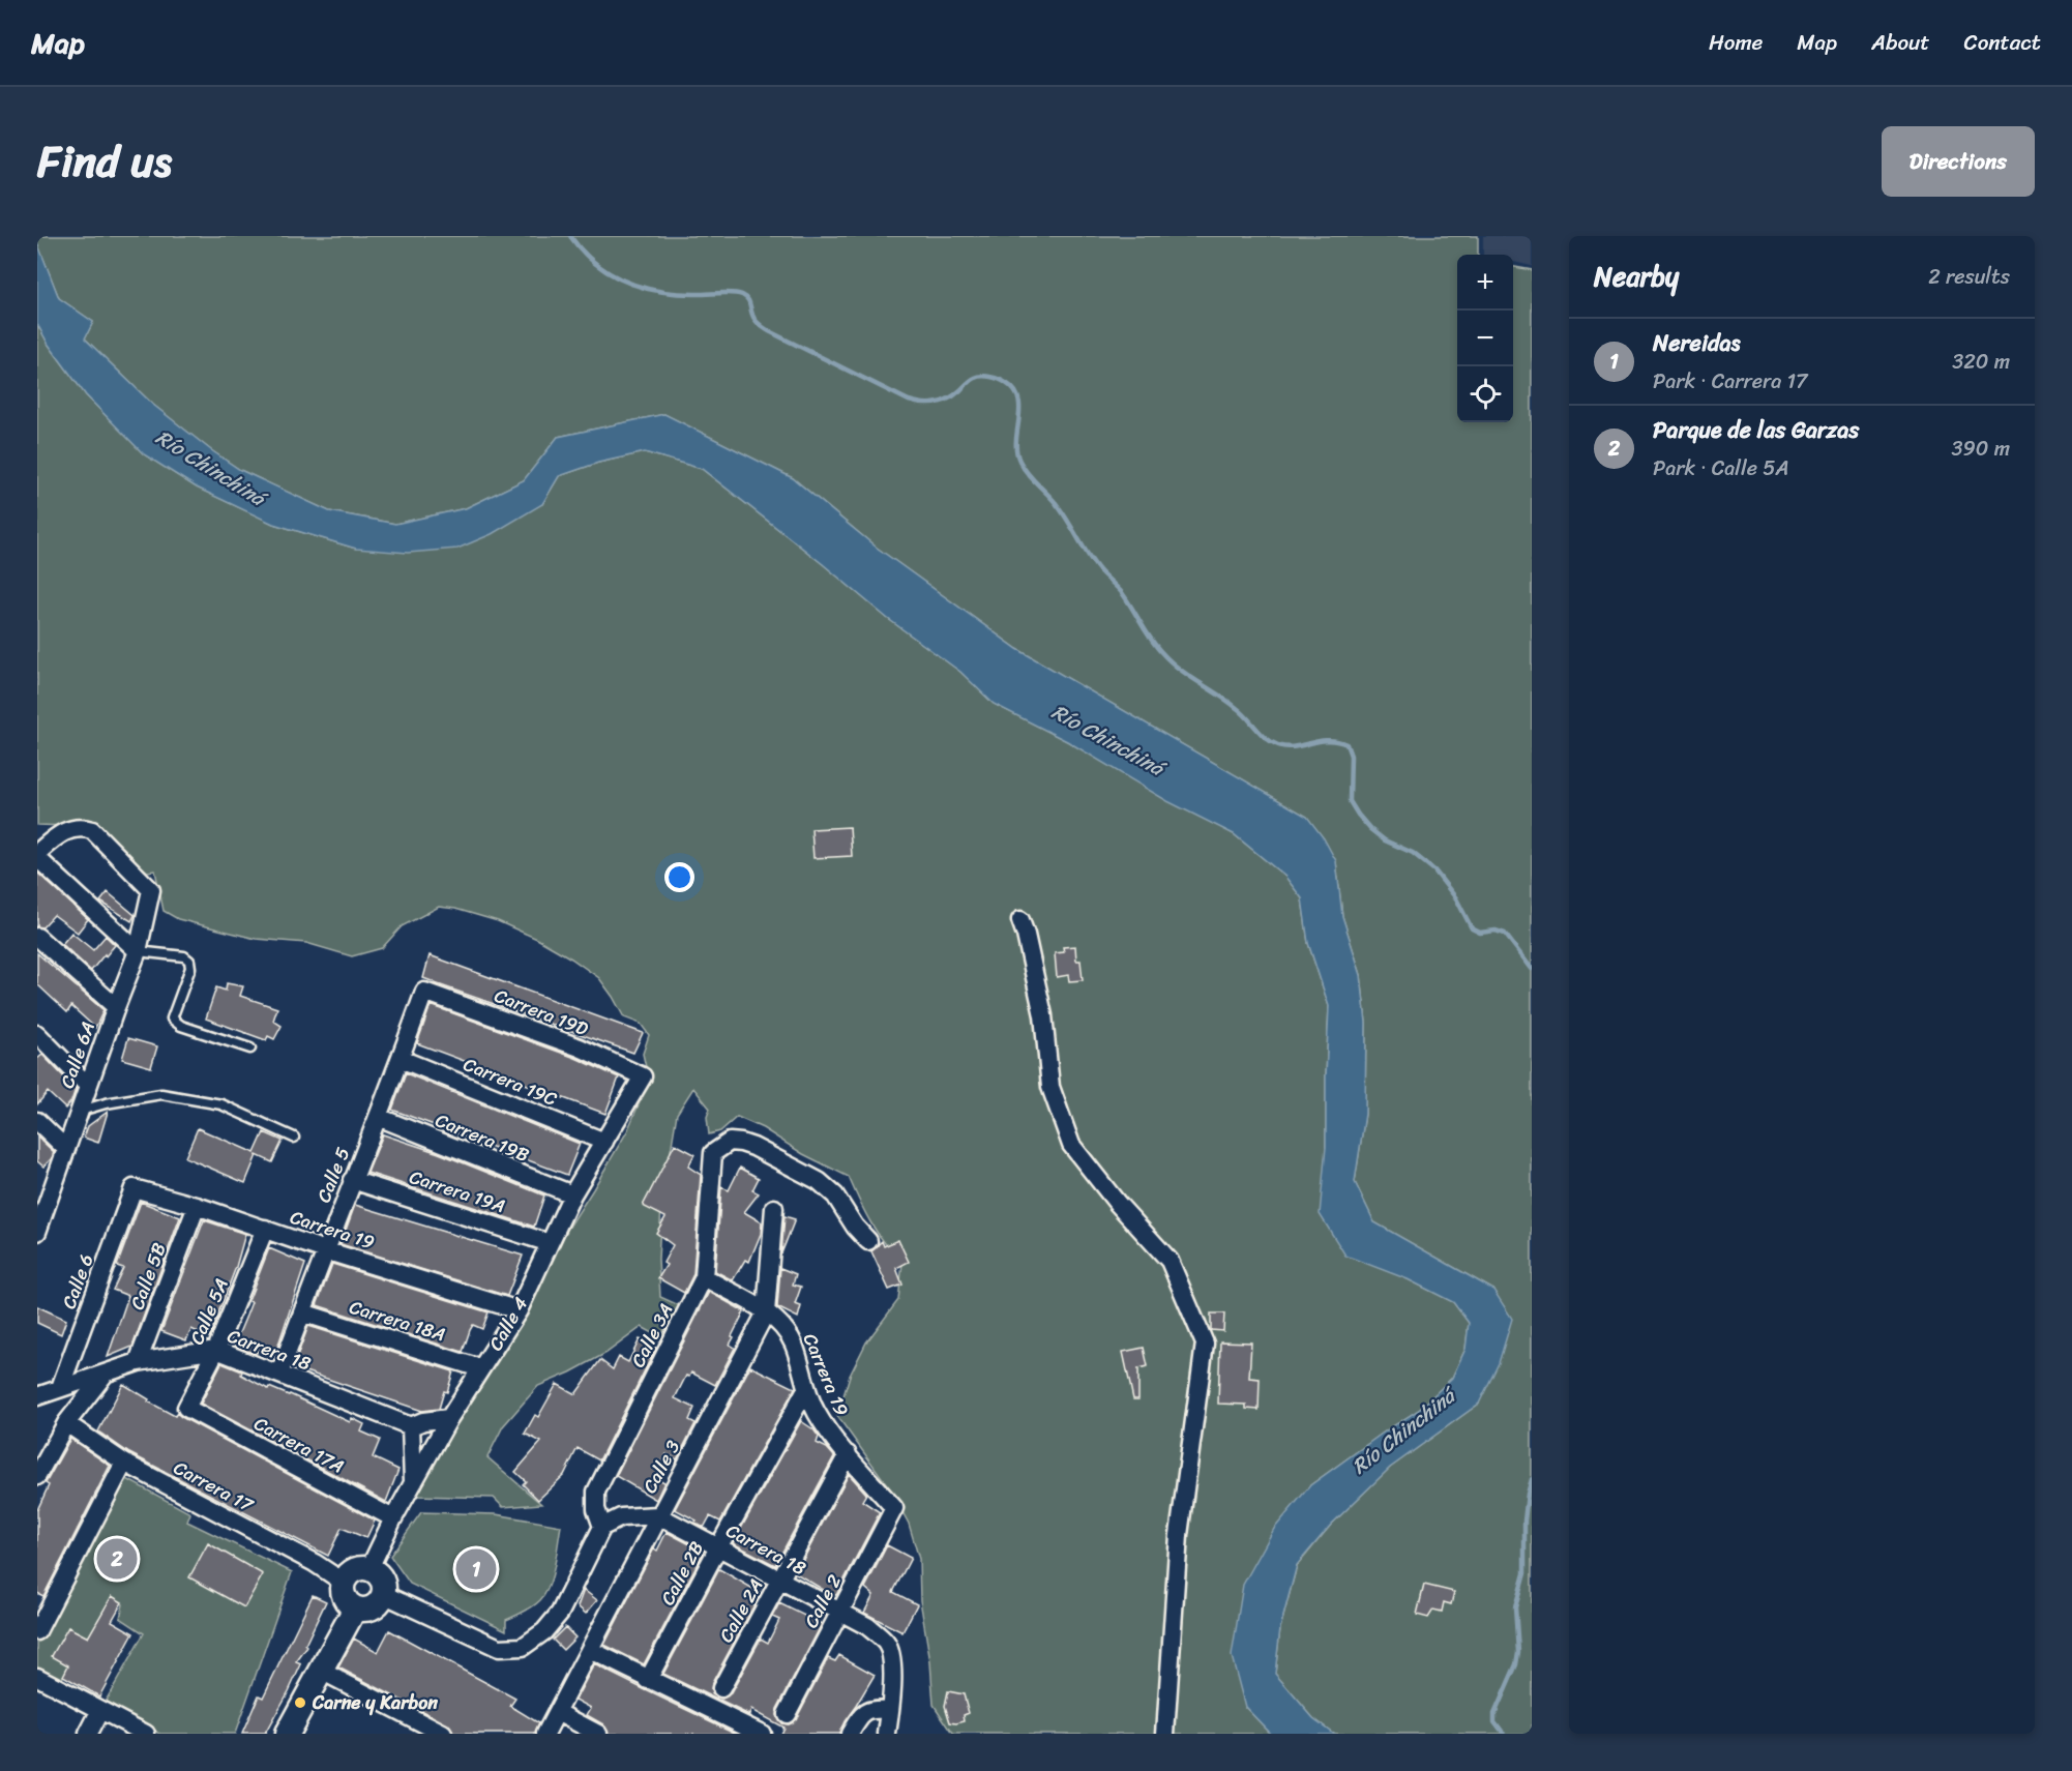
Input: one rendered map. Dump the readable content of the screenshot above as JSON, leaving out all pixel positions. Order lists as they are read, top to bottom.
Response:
{
  "streets": {
    "street": [
      "Carrera 19D",
      "Calle 6A",
      "Carrera 19C",
      "Carrera 19B",
      "Calle 5",
      "Carrera 19A",
      "Carrera 19",
      "Calle 5B",
      "Calle 6",
      "Calle 5A",
      "Carrera 18A",
      "Calle 4",
      "Calle 3A",
      "Carrera 18",
      "Carrera 17A",
      "Calle 3",
      "Carrera 17",
      "Calle 2B",
      "Calle 2",
      "Calle 2A"
    ]
  },
  "crossings": [
    ["Carrera 19D", "Calle 5"],
    ["Carrera 19D", "Calle 4"],
    ["Carrera 19C", "Calle 5"],
    ["Carrera 19C", "Calle 4"],
    ["Carrera 19B", "Calle 5"],
    ["Carrera 19B", "Calle 4"],
    ["Calle 5", "Carrera 19A"],
    ["Calle 5", "Carrera 19"],
    ["Calle 5", "Carrera 18A"],
    ["Calle 5", "Carrera 18"],
    ["Carrera 19A", "Calle 4"],
    ["Carrera 19", "Calle 5B"],
    ["Carrera 19", "Calle 6"],
    ["Carrera 19", "Calle 5A"],
    ["Carrera 19", "Calle 4"],
    ["Carrera 19", "Calle 3A"],
    ["Carrera 19", "Calle 3"],
    ["Carrera 19", "Calle 2B"],
    ["Carrera 19", "Calle 2"],
    ["Carrera 19", "Calle 2A"],
    ["Calle 5B", "Carrera 18"],
    ["Calle 6", "Carrera 18"],
    ["Calle 5A", "Carrera 18"],
    ["Calle 5A", "Carrera 17A"],
    ["Carrera 18A", "Calle 4"],
    ["Calle 4", "Carrera 17A"],
    ["Calle 4", "Carrera 17"],
    ["Carrera 18", "Calle 3"],
    ["Carrera 18", "Calle 2B"],
    ["Carrera 18", "Calle 2"],
    ["Carrera 18", "Calle 2A"]
  ],
  "water": ["Río Chinchiná"],
  "places": ["Carne y Karbon"],
  "page": {
    "header": "Map",
    "nav": [
      "Home",
      "Map",
      "About",
      "Contact"
    ],
    "title": "Find us",
    "buttons": "Directions",
    "heading": ["Nearby", "2 results"],
    "map_buttons": ["+", "−"],
    "list": [
      {
        "mark": "1",
        "name": "Nereidas",
        "note": "Park · Carrera 17",
        "value": "320 m"
      },
      {
        "mark": "2",
        "name": "Parque de las Garzas",
        "note": "Park · Calle 5A",
        "value": "390 m"
      }
    ],
    "pins": ["2", "1"]
  }
}
